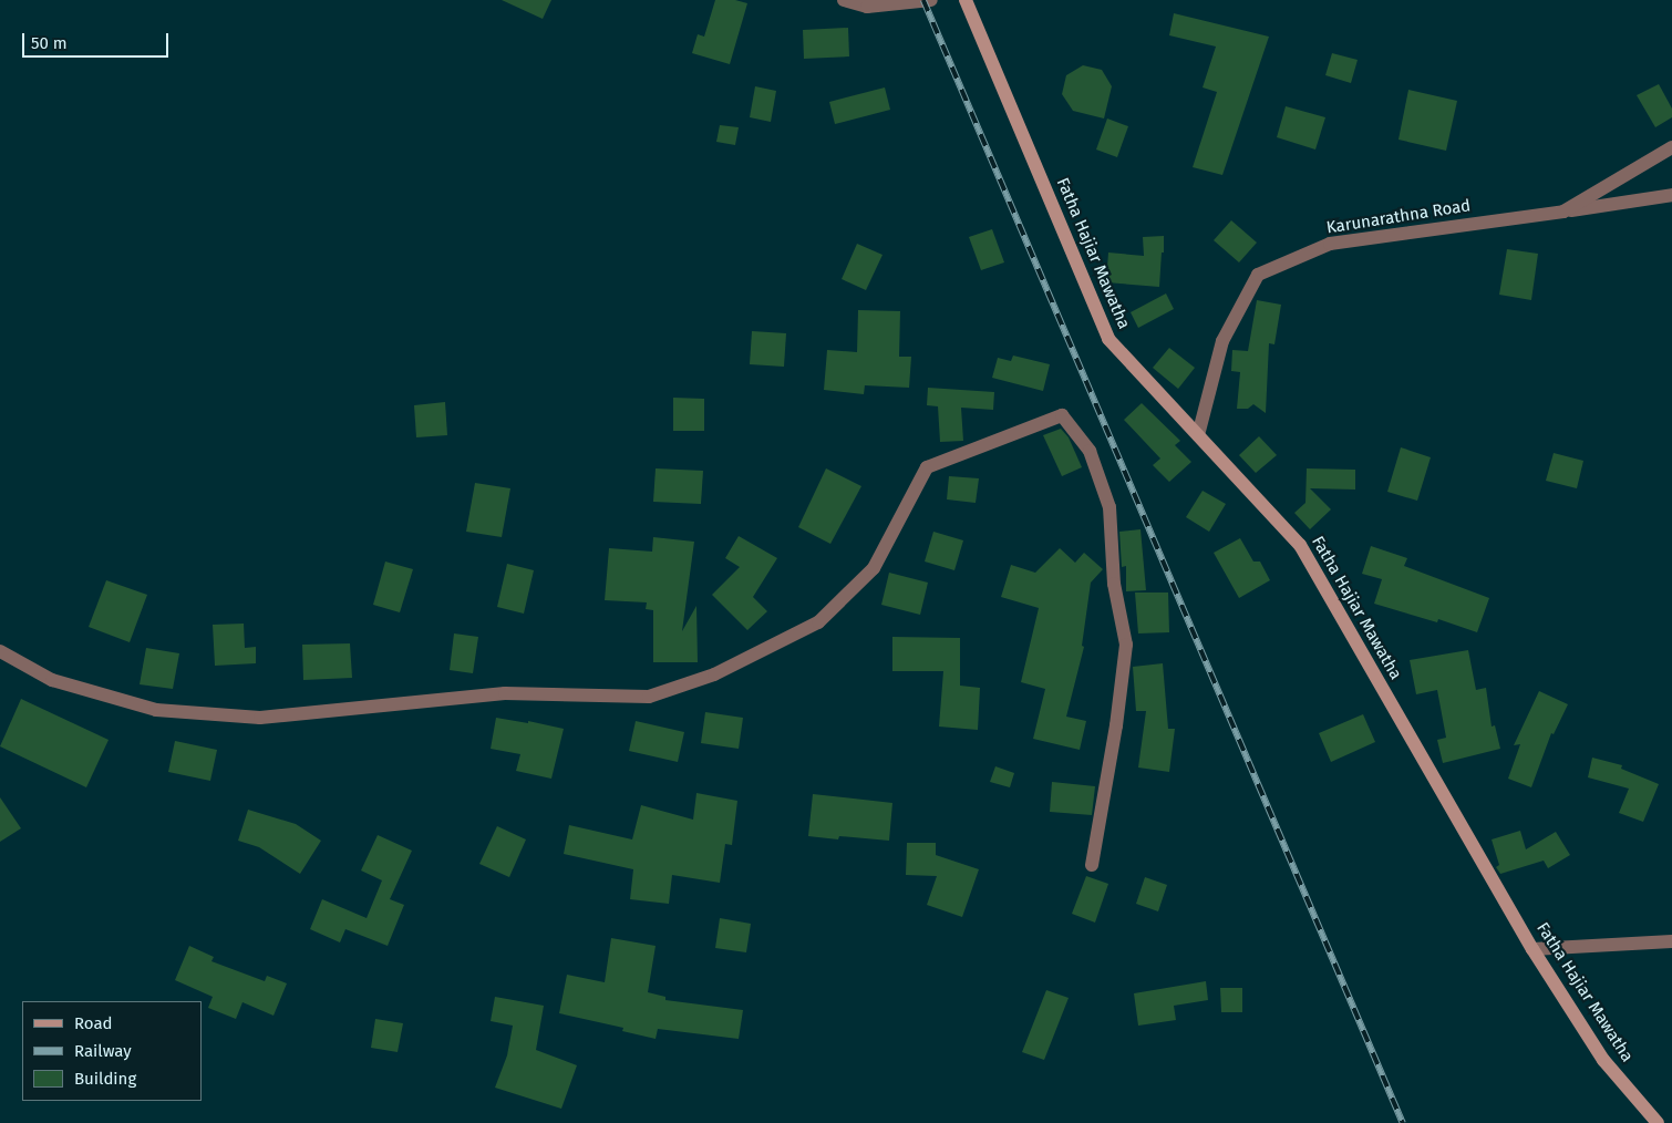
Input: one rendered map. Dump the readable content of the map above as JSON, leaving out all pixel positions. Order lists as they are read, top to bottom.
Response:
{
  "streets": {
    "street": ["Karunarathna Road", "Fatha Hajiar Mawatha"]
  },
  "crossings": [
    ["Karunarathna Road", "Fatha Hajiar Mawatha"]
  ],
  "legend": ["Road", "Railway", "Building"],
  "scale_bar": "50 m"
}
